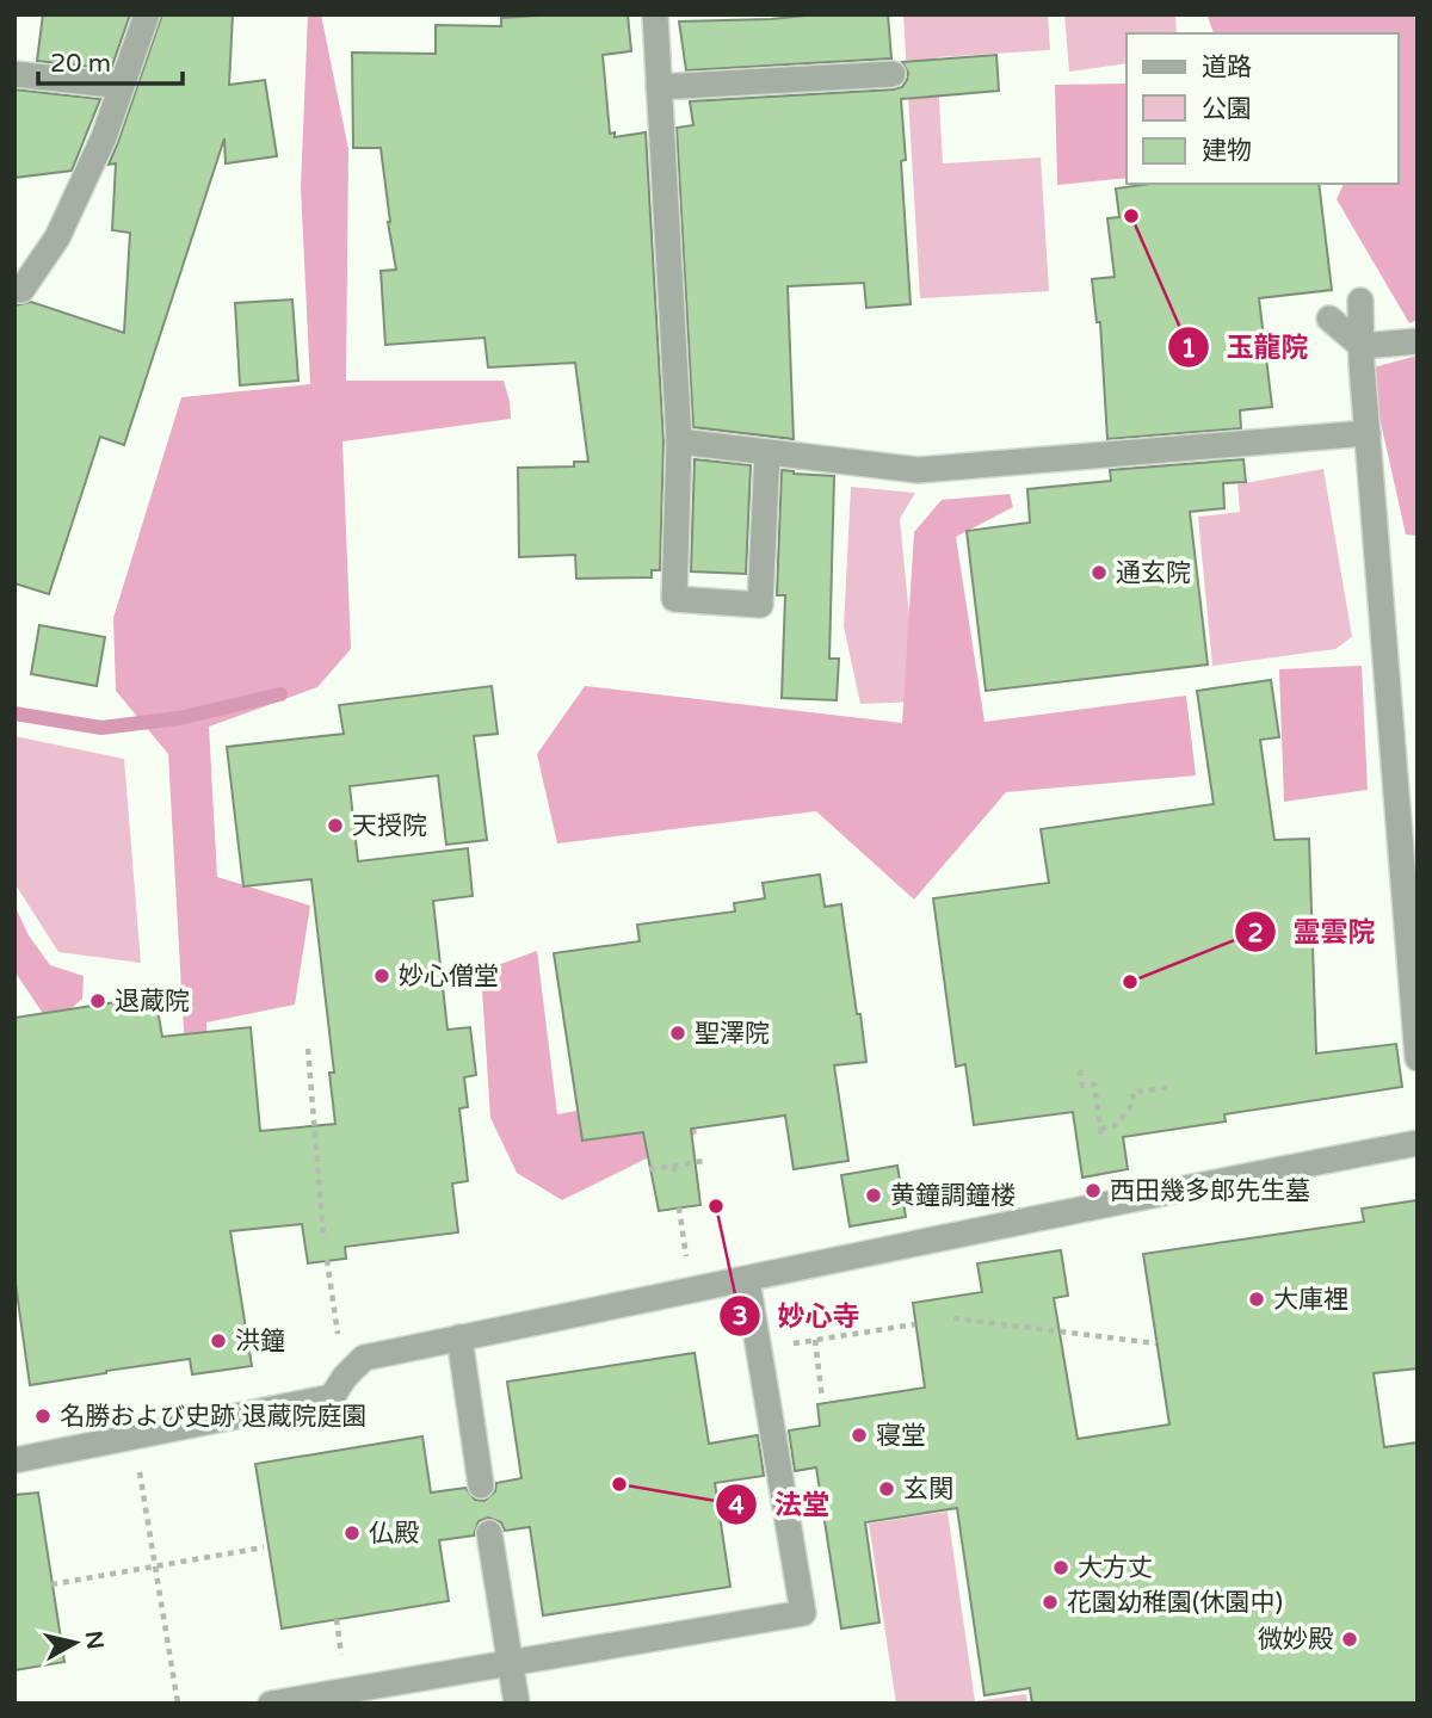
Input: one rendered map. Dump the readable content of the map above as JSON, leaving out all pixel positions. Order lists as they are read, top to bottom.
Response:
{
  "places": [
    "玉龍院",
    "通玄院",
    "天授院",
    "妙心僧堂",
    "霊雲院",
    "退蔵院",
    "聖澤院",
    "西田幾多郎先生墓",
    "黄鐘調鐘楼",
    "妙心寺",
    "大庫裡",
    "洪鐘",
    "名勝および史跡 退蔵院庭園",
    "寝堂",
    "法堂",
    "玄関",
    "仏殿",
    "大方丈",
    "花園幼稚園(休園中)",
    "微妙殿"
  ],
  "legend": ["道路", "公園", "建物"],
  "scale_bar": "20 m",
  "north": "right"
}
